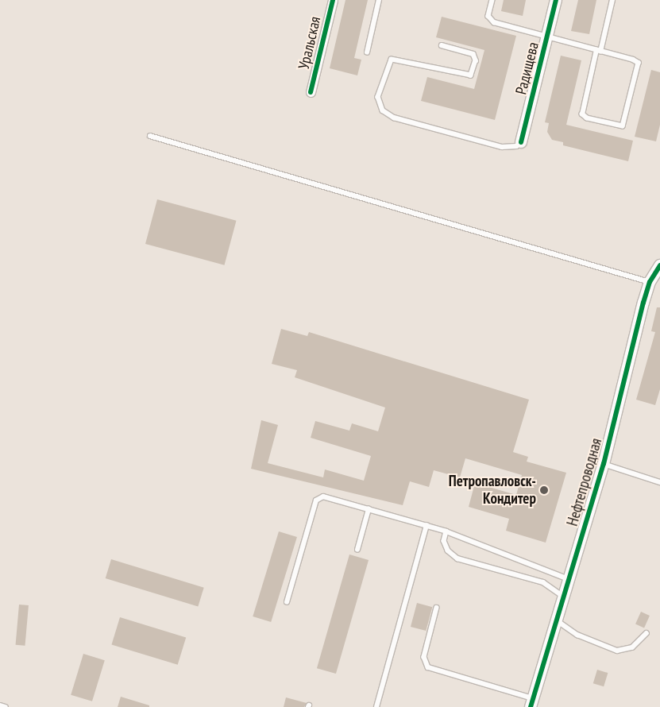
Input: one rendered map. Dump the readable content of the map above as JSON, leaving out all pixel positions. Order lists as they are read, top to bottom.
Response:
{
  "streets": {
    "street": ["Уральская", "Радищева", "Нефтепроводная"]
  },
  "places": ["Петропавловск- Кондитер"]
}
